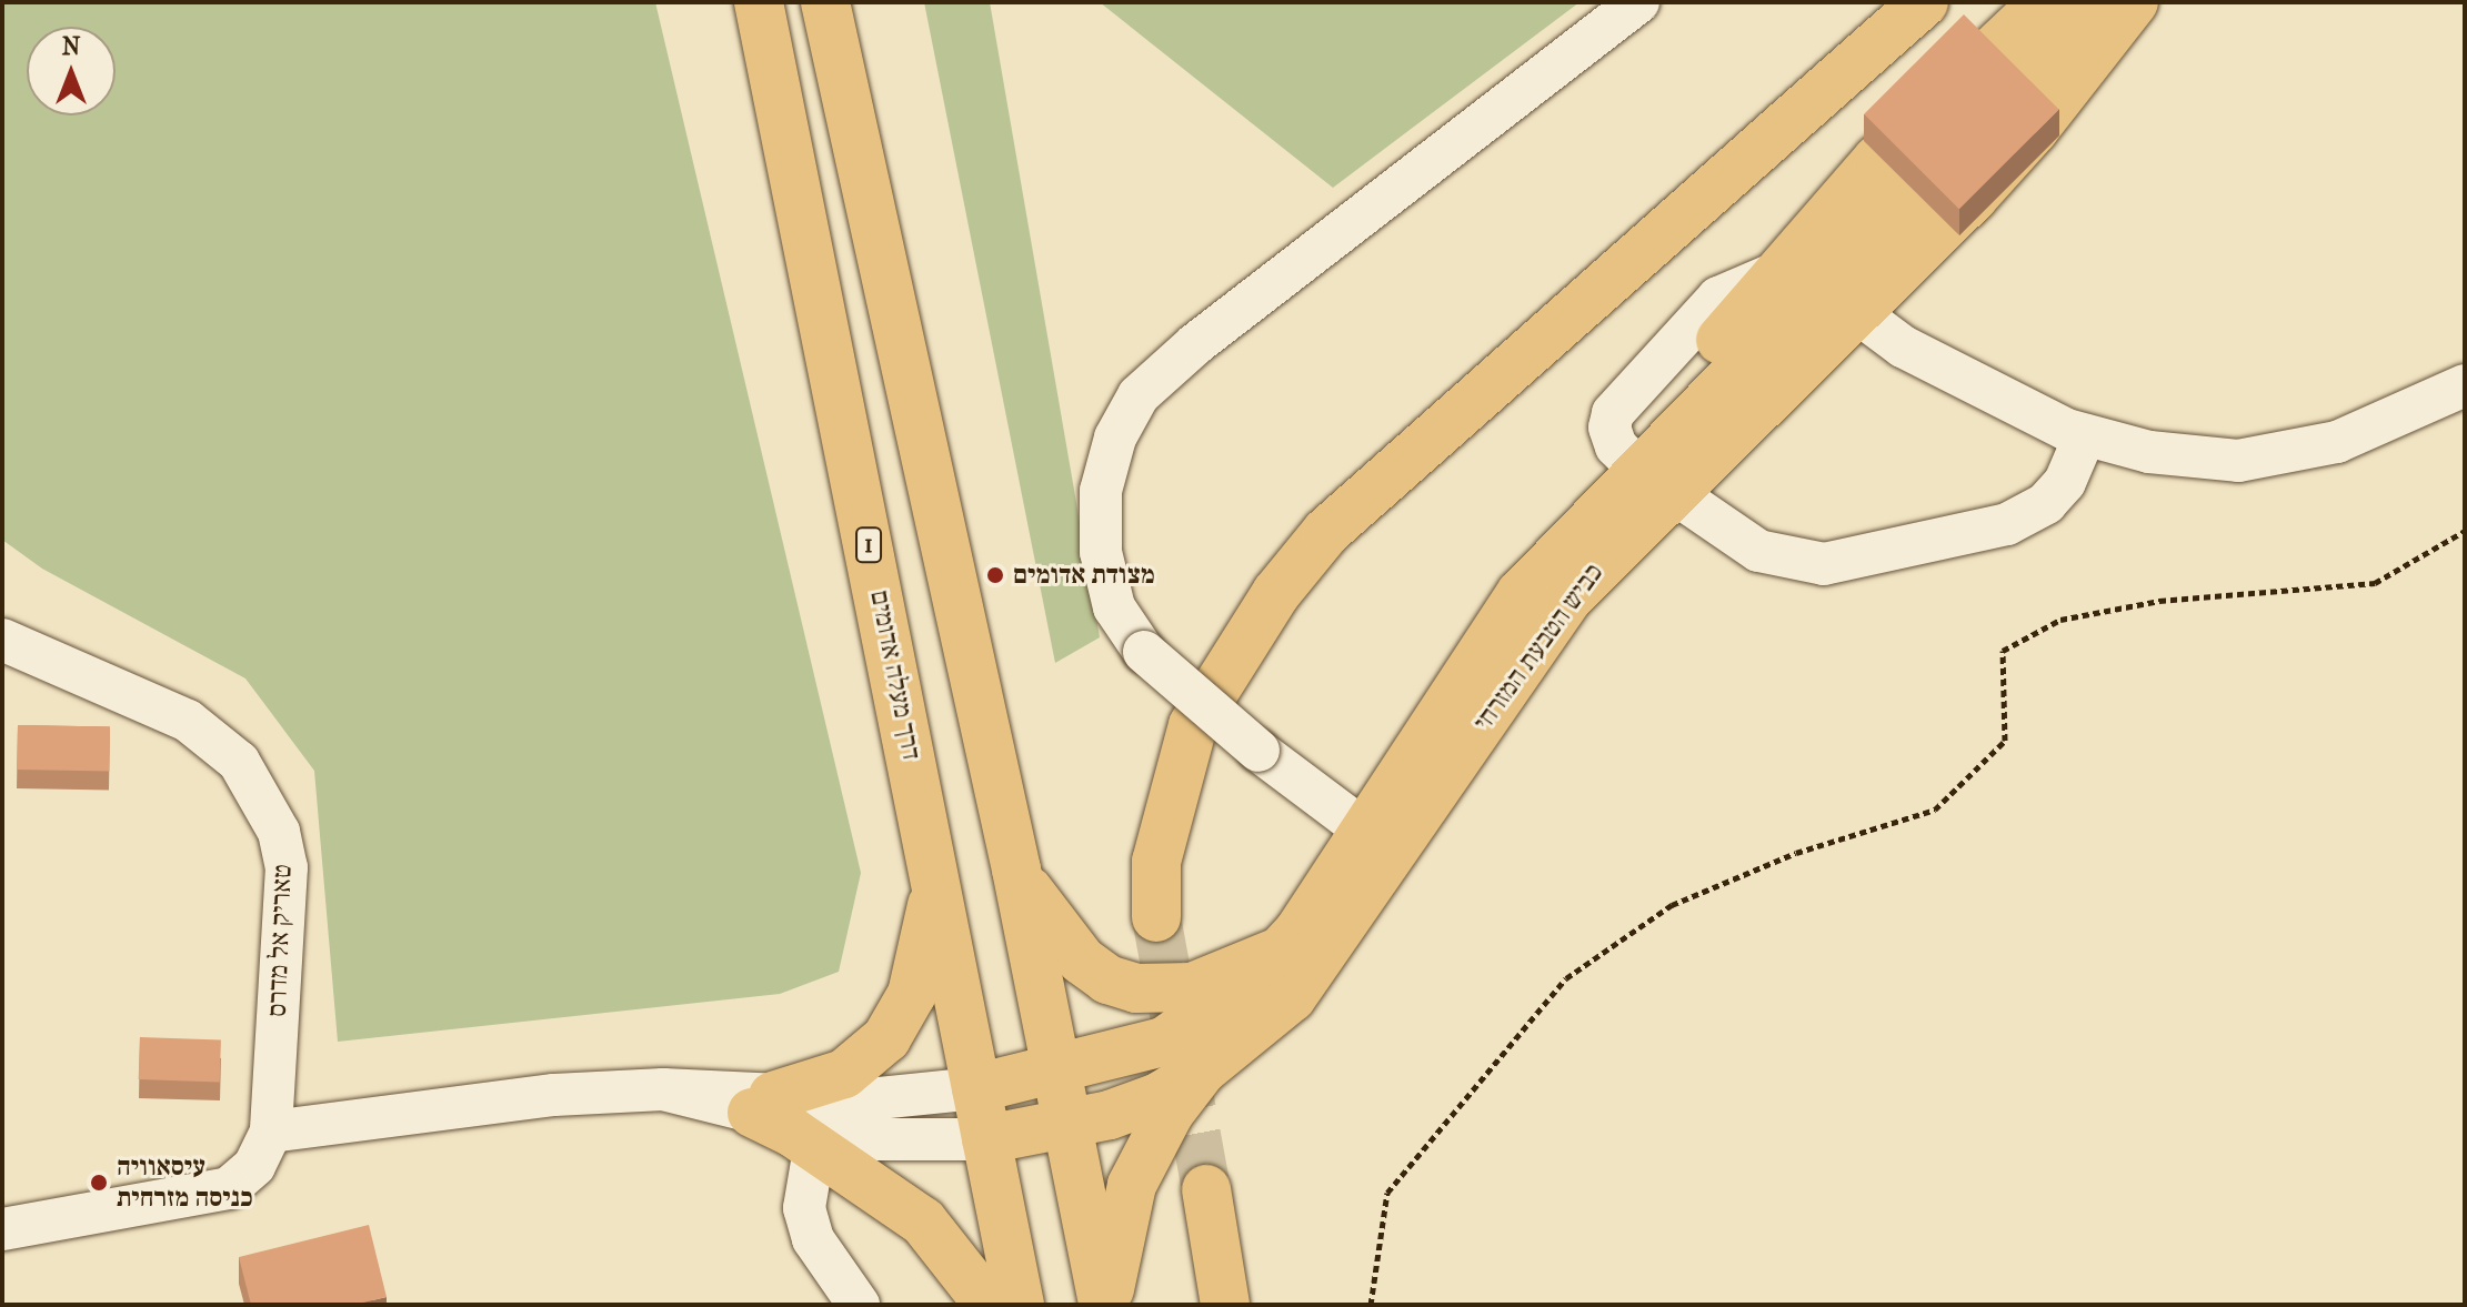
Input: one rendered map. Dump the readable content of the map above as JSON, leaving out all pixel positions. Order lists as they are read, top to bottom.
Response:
{
  "streets": {
    "main road": ["1", "כביש הטבעת המזרחי", "דרך מעלה אדומים"],
    "street": ["טאריק אל מדרס"]
  },
  "crossings": [
    ["1", "כביש הטבעת המזרחי"],
    ["1", "דרך מעלה אדומים"],
    ["כביש הטבעת המזרחי", "דרך מעלה אדומים"]
  ],
  "places": ["מצודת אדומים", "עיסאוויה כניסה מזרחית"],
  "north": "top"
}
